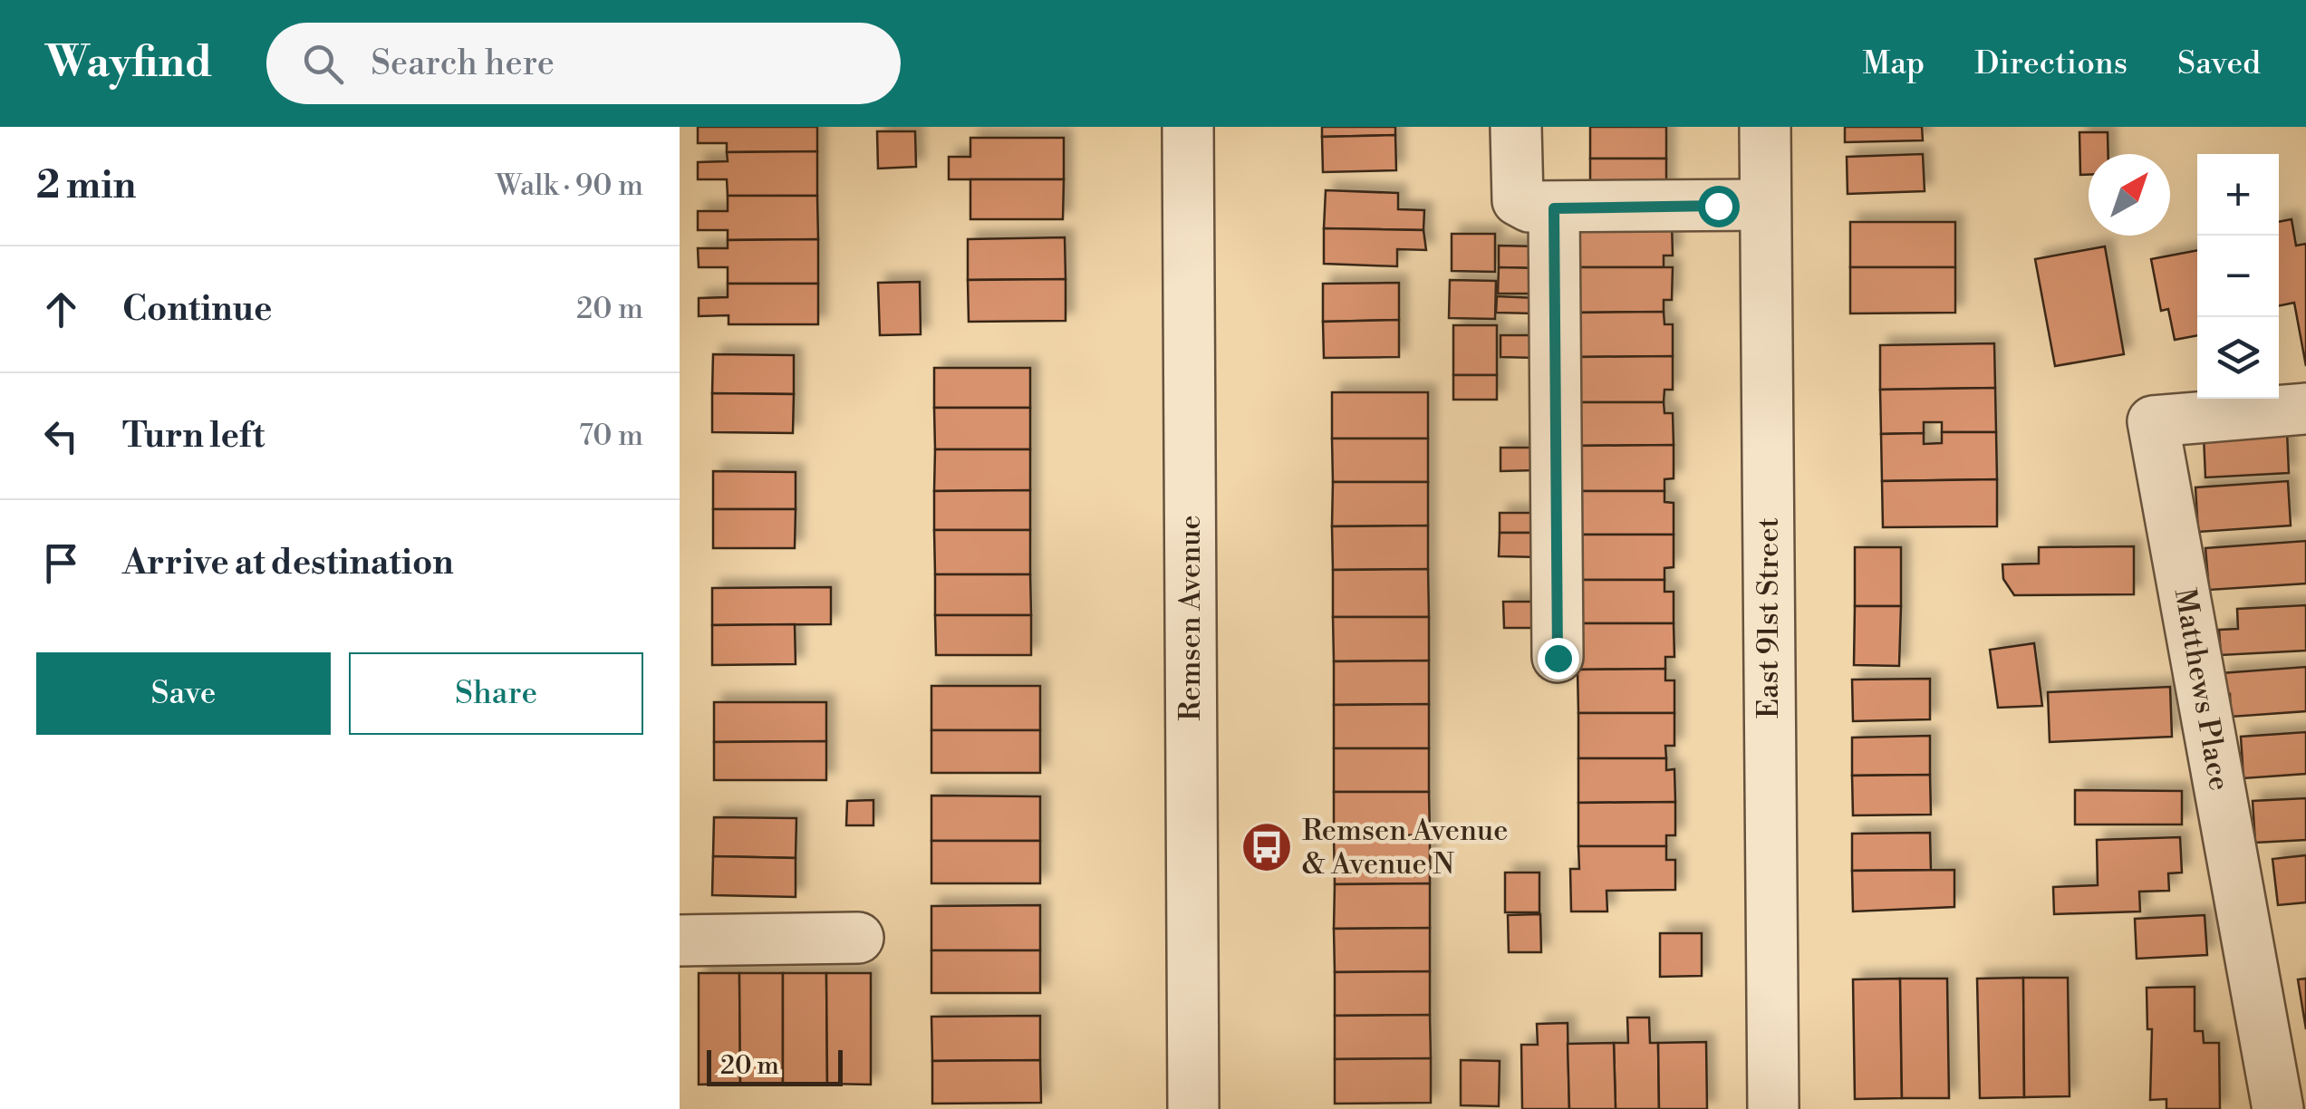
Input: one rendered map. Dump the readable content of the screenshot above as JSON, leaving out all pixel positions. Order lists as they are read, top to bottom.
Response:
{
  "streets": {
    "street": ["Remsen Avenue", "East 91st Street", "Matthews Place"]
  },
  "places": {
    "bus stop": ["Remsen Avenue & Avenue N"]
  },
  "scale_bar": "20 m",
  "north": "top right",
  "page": {
    "header": "Wayfind",
    "search": "Search here",
    "nav": ["Map", "Directions", "Saved"],
    "heading": ["2 min", "Walk · 90 m"],
    "map_buttons": ["+", "−"],
    "list": [
      ["Continue", "20 m"],
      ["Turn left", "70 m"],
      "Arrive at destination"
    ],
    "buttons": ["Save", "Share"],
    "scale": "20 m"
  }
}
